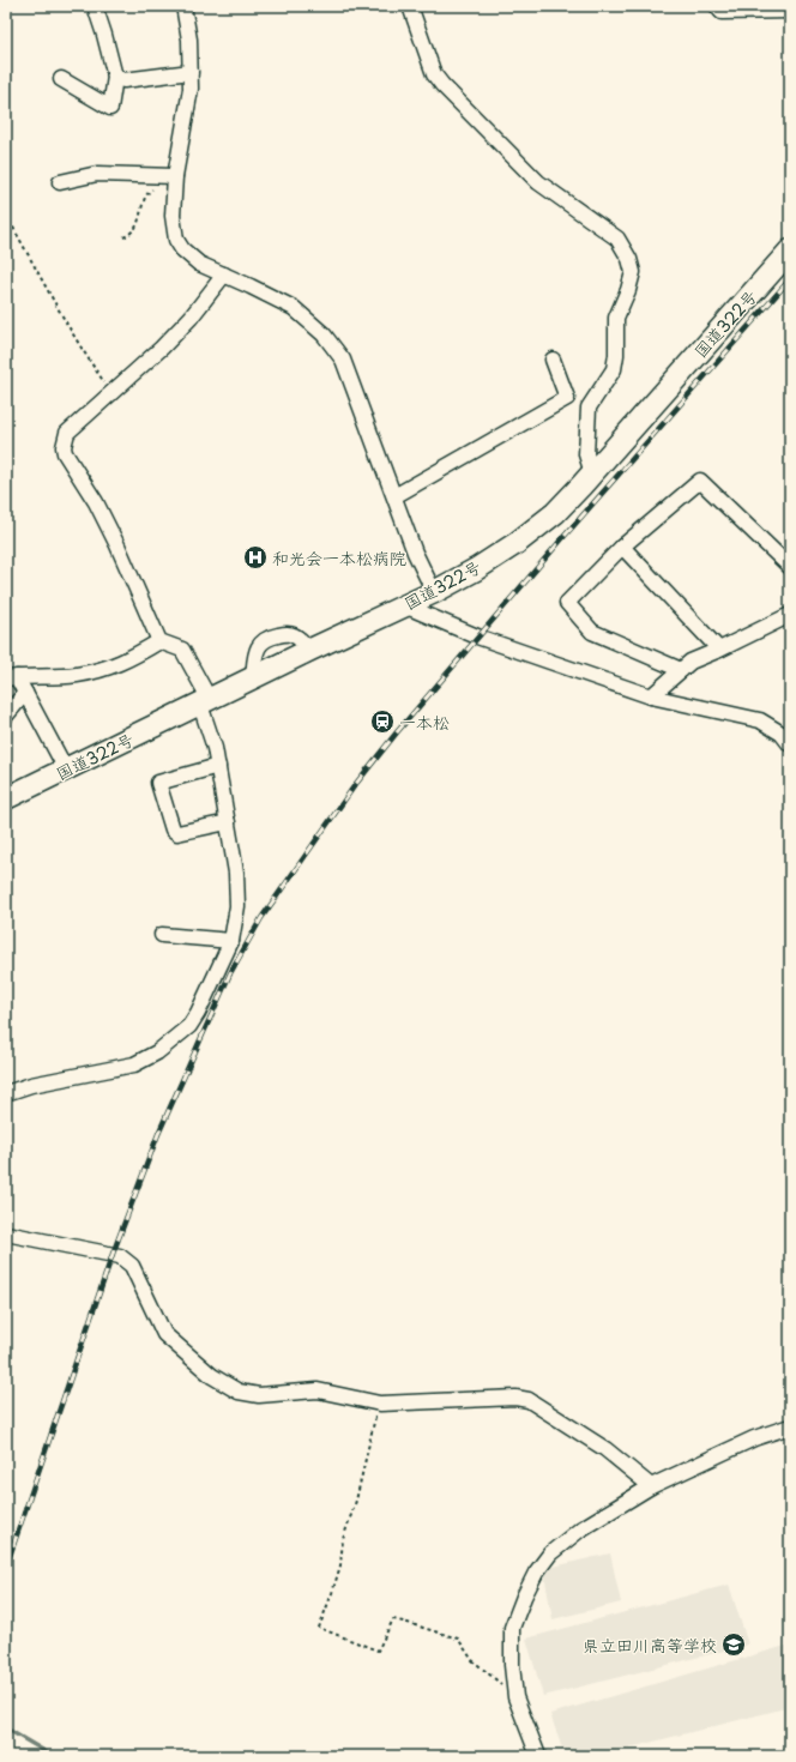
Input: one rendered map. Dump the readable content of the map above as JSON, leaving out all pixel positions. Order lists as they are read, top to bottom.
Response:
{
  "streets": {
    "highway": ["国道322号"]
  },
  "places": {
    "hospital": ["和光会一本松病院"],
    "station": ["一本松"],
    "school or university": ["県立田川高等学校"]
  }
}
